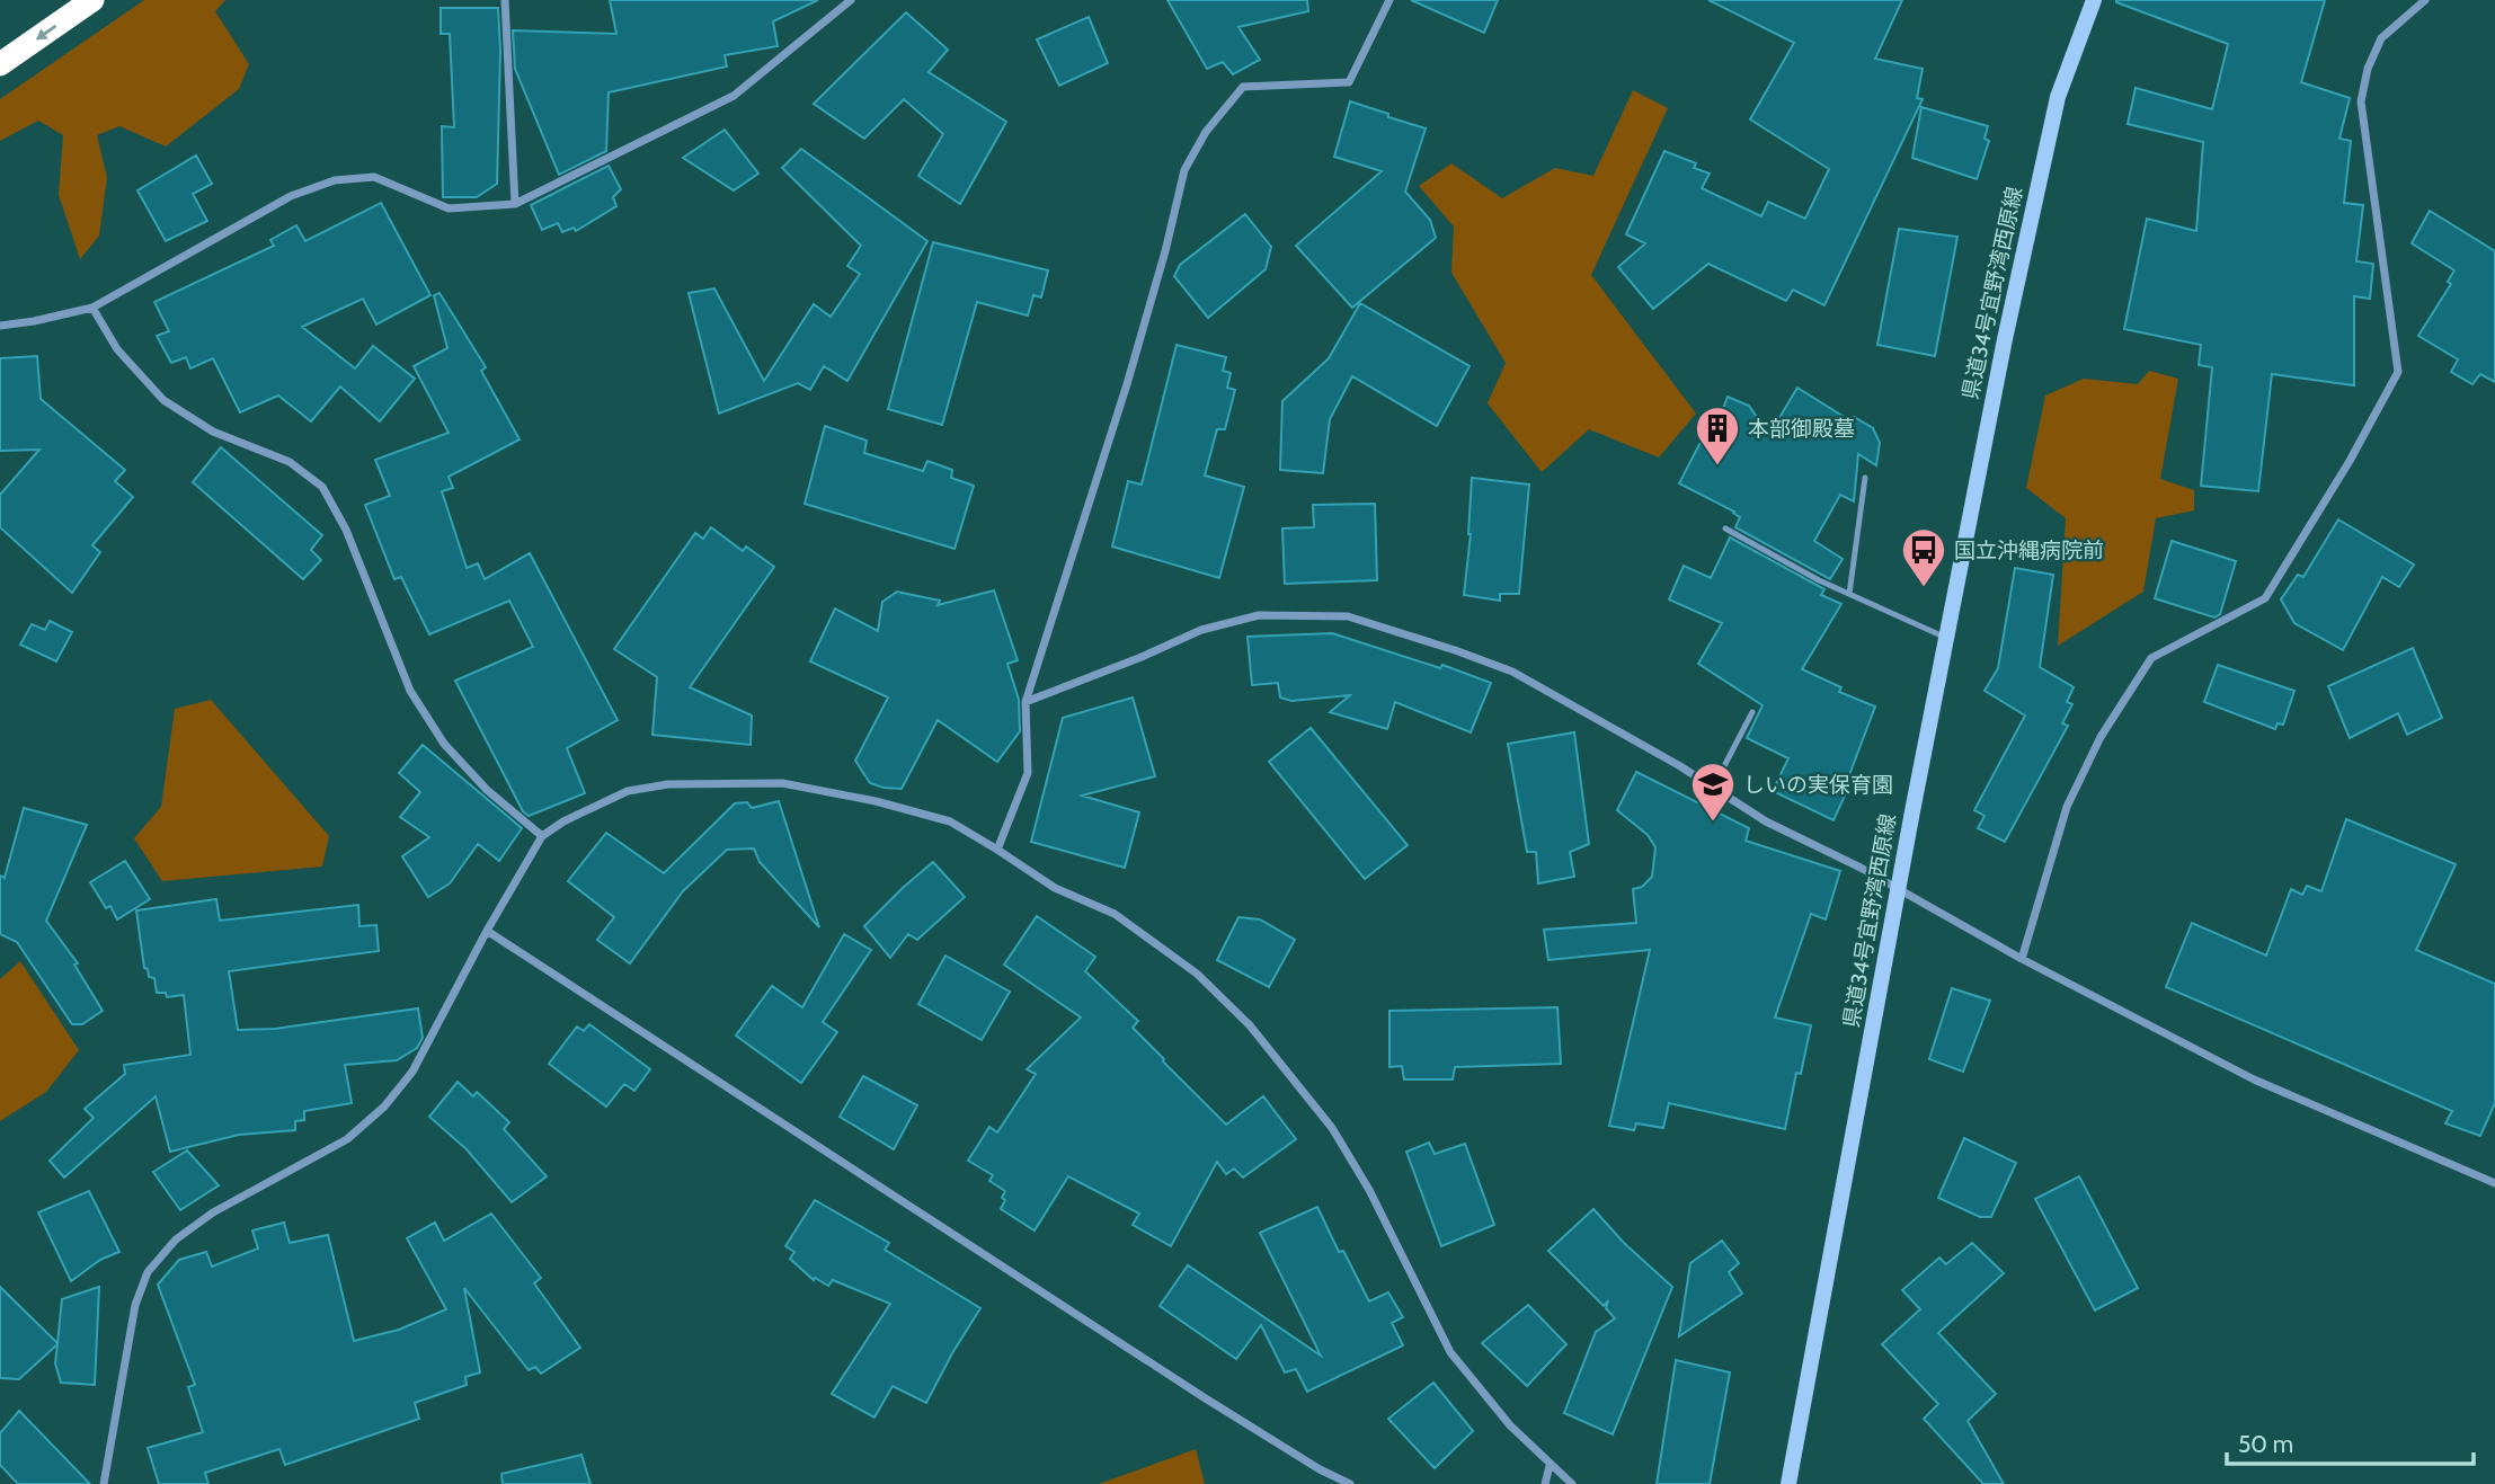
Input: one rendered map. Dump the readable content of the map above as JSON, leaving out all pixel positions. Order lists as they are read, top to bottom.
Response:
{
  "streets": {
    "main road": ["県道34号宜野湾西原線"]
  },
  "places": {
    "building": ["本部御殿墓"],
    "bus stop": ["国立沖縄病院前"],
    "school or university": ["しいの実保育園"]
  },
  "scale_bar": "50 m"
}
